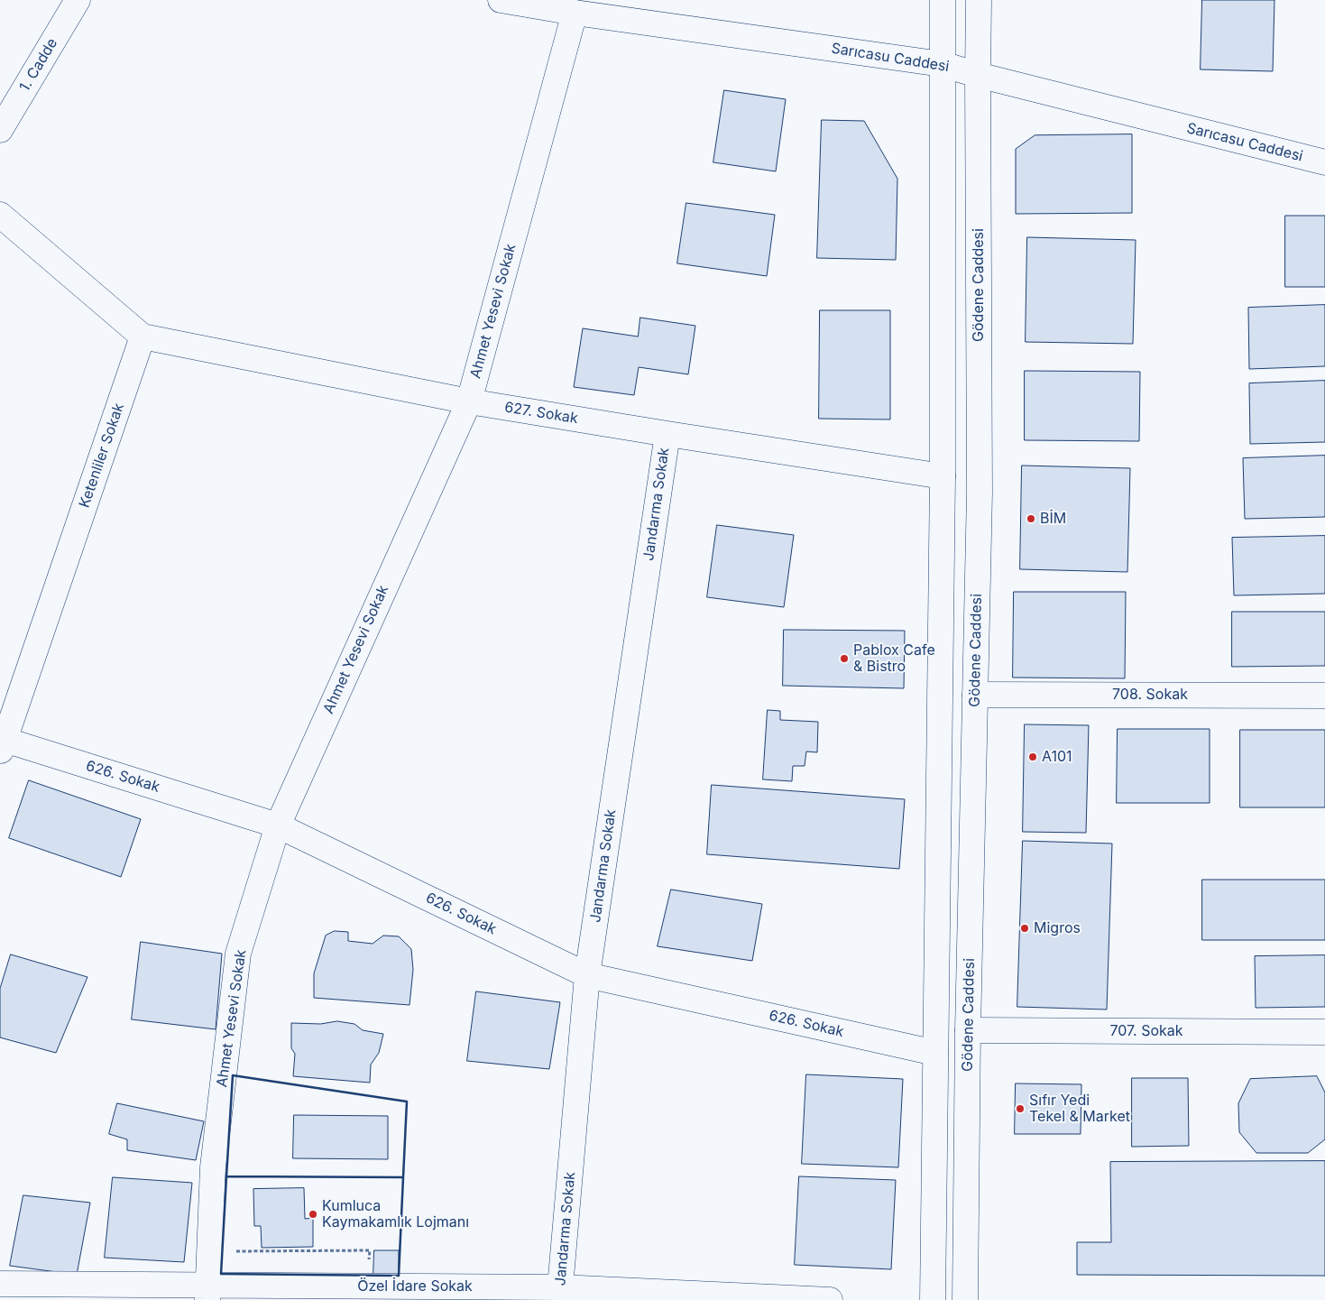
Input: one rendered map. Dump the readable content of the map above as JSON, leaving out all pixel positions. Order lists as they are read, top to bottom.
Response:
{
  "streets": {
    "street": [
      "Sarıcasu Caddesi",
      "1. Cadde",
      "Gödene Caddesi",
      "Ahmet Yesevi Sokak",
      "627. Sokak",
      "Ketenliler Sokak",
      "Jandarma Sokak",
      "708. Sokak",
      "626. Sokak",
      "707. Sokak",
      "Özel İdare Sokak"
    ]
  },
  "crossings": [
    ["Sarıcasu Caddesi", "Gödene Caddesi"],
    ["Sarıcasu Caddesi", "Ahmet Yesevi Sokak"],
    ["Gödene Caddesi", "708. Sokak"],
    ["Gödene Caddesi", "707. Sokak"],
    ["Ahmet Yesevi Sokak", "627. Sokak"],
    ["Ahmet Yesevi Sokak", "626. Sokak"],
    ["Ahmet Yesevi Sokak", "Özel İdare Sokak"],
    ["627. Sokak", "Ketenliler Sokak"],
    ["627. Sokak", "Jandarma Sokak"],
    ["Ketenliler Sokak", "626. Sokak"],
    ["Jandarma Sokak", "626. Sokak"],
    ["Jandarma Sokak", "Özel İdare Sokak"]
  ],
  "places": [
    "BİM",
    "Pablox Cafe & Bistro",
    "A101",
    "Migros",
    "Sıfır Yedi Tekel & Market",
    "Kumluca Kaymakamlık Lojmanı"
  ]
}
